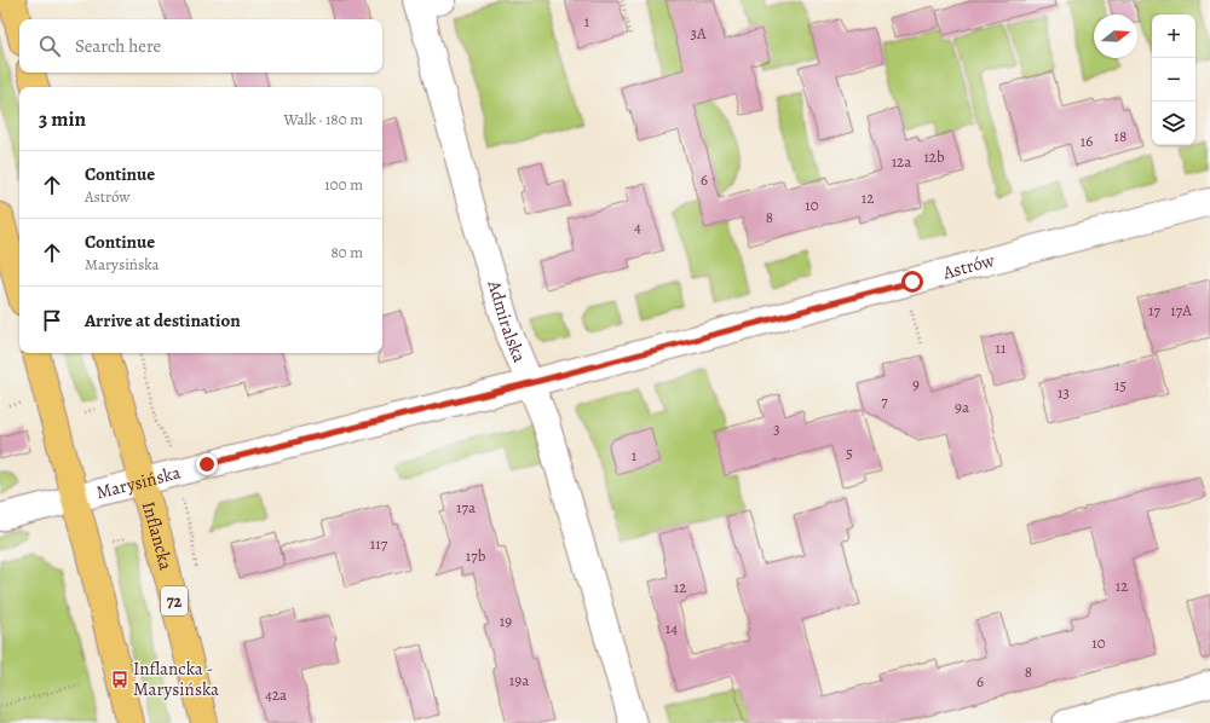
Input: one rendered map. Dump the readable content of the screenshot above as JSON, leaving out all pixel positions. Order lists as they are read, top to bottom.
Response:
{
  "streets": {
    "main road": ["Inflancka", "72"],
    "street": ["Astrów", "Admiralska", "Marysińska"]
  },
  "crossings": [
    ["Astrów", "Admiralska"],
    ["Astrów", "Marysińska"],
    ["Admiralska", "Marysińska"],
    ["Marysińska", "Inflancka"]
  ],
  "places": {
    "bus stop": ["Inflancka - Marysińska"]
  },
  "house_numbers": [
    "1",
    "3A",
    "18",
    "16",
    "12b",
    "12a",
    "6",
    "12",
    "10",
    "8",
    "4",
    "17",
    "17A",
    "11",
    "9",
    "15",
    "13",
    "7",
    "9a",
    "3",
    "5",
    "1",
    "17a",
    "117",
    "17b",
    "12",
    "12",
    "19",
    "14",
    "10",
    "8",
    "19a",
    "6",
    "42a"
  ],
  "north": "right",
  "page": {
    "map_buttons": ["+", "−"],
    "search": "Search here",
    "heading": ["3 min", "Walk · 180 m"],
    "list": [
      ["Continue", "Astrów", "100 m"],
      ["Continue", "Marysińska", "80 m"],
      "Arrive at destination"
    ]
  }
}
